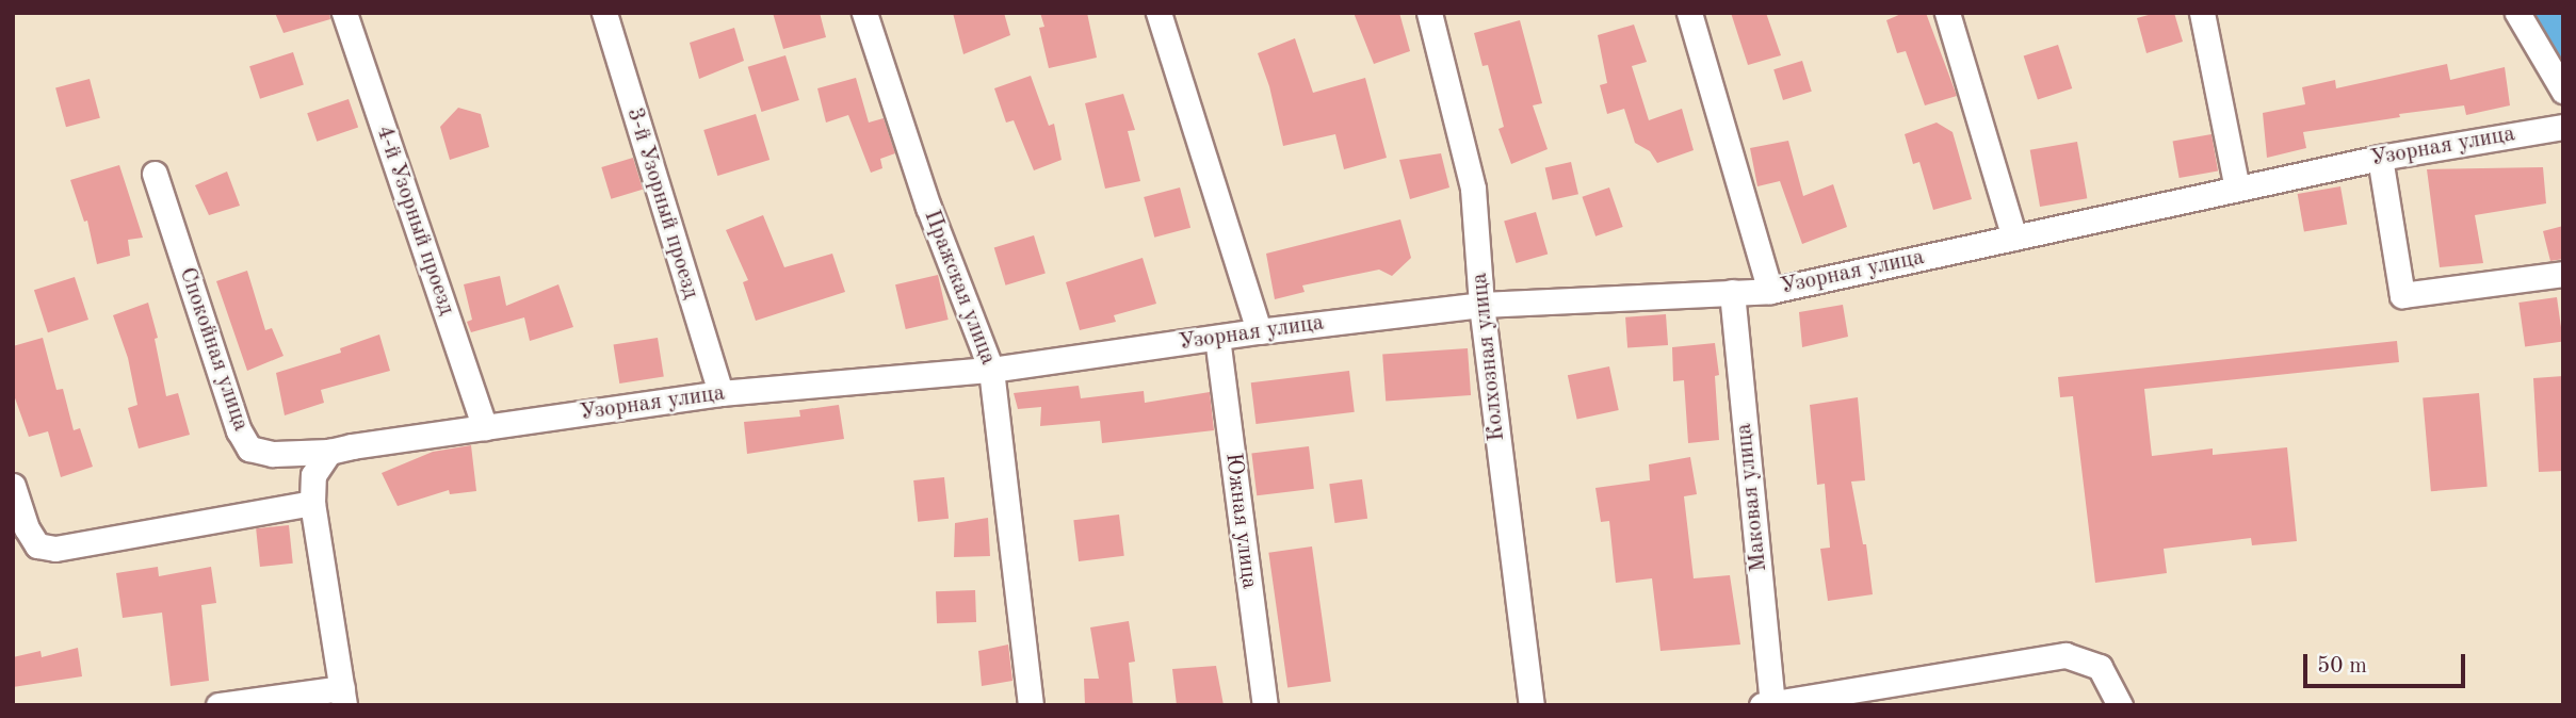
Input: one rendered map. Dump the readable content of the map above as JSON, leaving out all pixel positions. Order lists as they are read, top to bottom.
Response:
{
  "streets": {
    "street": [
      "Узорная улица",
      "3-й Узорный проезд",
      "4-й Узорный проезд",
      "Пражская улица",
      "Спокойная улица",
      "Колхозная улица",
      "Маковая улица",
      "Южная улица"
    ]
  },
  "crossings": [
    ["Узорная улица", "3-й Узорный проезд"],
    ["Узорная улица", "4-й Узорный проезд"],
    ["Узорная улица", "Пражская улица"],
    ["Узорная улица", "Спокойная улица"],
    ["Узорная улица", "Колхозная улица"],
    ["Узорная улица", "Маковая улица"],
    ["Узорная улица", "Южная улица"]
  ],
  "scale_bar": "50 m"
}
